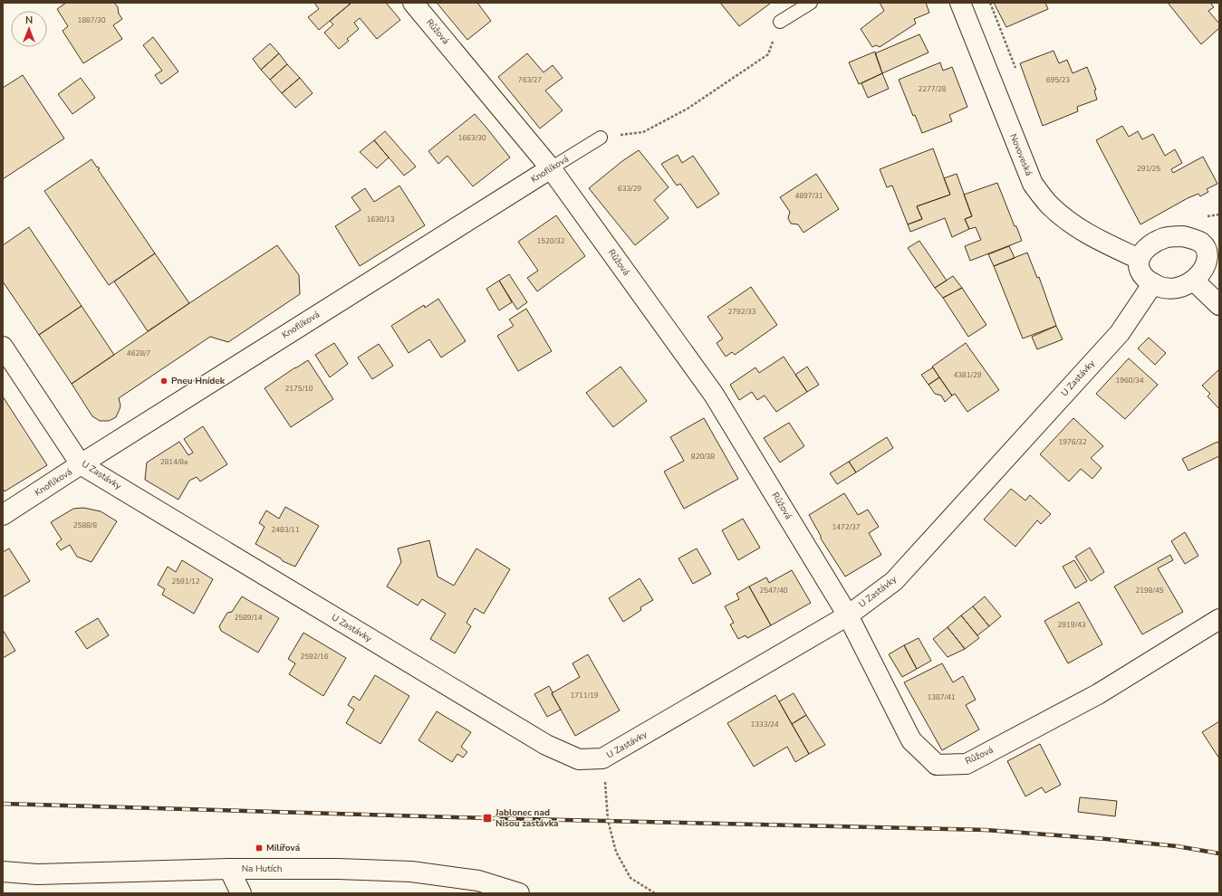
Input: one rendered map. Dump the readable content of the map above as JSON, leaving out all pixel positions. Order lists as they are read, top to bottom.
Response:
{
  "streets": {
    "street": [
      "Růžová",
      "Novoveská",
      "Knoflíková",
      "U Zastávky",
      "Na Hutích"
    ]
  },
  "crossings": [
    ["Růžová", "Knoflíková"],
    ["Růžová", "U Zastávky"],
    ["Novoveská", "U Zastávky"],
    ["Knoflíková", "U Zastávky"]
  ],
  "places": {
    "other": ["Pneu Hnídek"],
    "transit": ["Jablonec nad Nisou zastávka", "Milířová"]
  },
  "house_numbers": [
    "1887/30",
    "763/27",
    "695/23",
    "2277/28",
    "1663/30",
    "291/25",
    "633/29",
    "4897/31",
    "1630/13",
    "1520/32",
    "2792/33",
    "4628/7",
    "4381/29",
    "1960/34",
    "2175/10",
    "1976/32",
    "820/38",
    "2814/8a",
    "2588/8",
    "1472/37",
    "2483/11",
    "2591/12",
    "2547/40",
    "2198/45",
    "2589/14",
    "2919/43",
    "2592/16",
    "1711/19",
    "1387/41",
    "1333/24"
  ],
  "north": "top"
}
